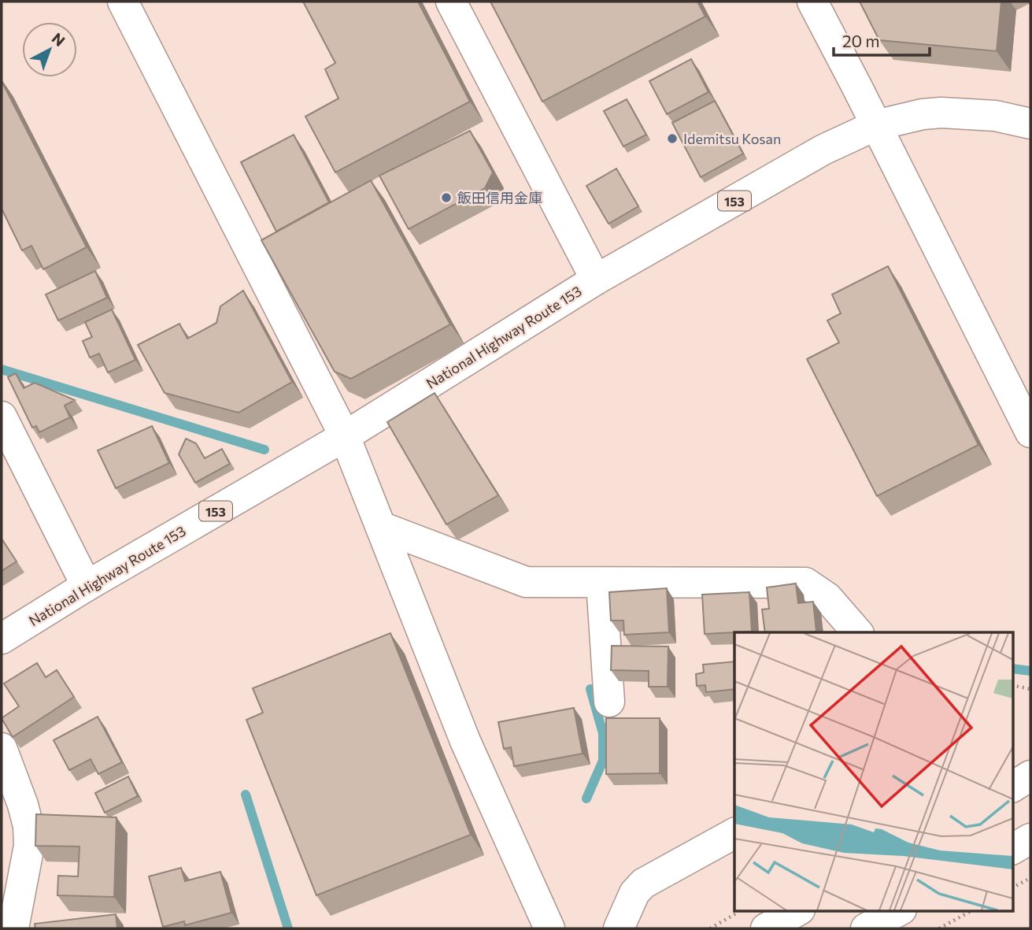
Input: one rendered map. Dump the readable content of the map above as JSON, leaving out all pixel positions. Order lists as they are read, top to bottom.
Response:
{
  "streets": {
    "main road": ["153", "National Highway Route 153"]
  },
  "places": ["Idemitsu Kosan", "飯田信用金庫"],
  "scale_bar": "20 m",
  "north": "top right"
}
